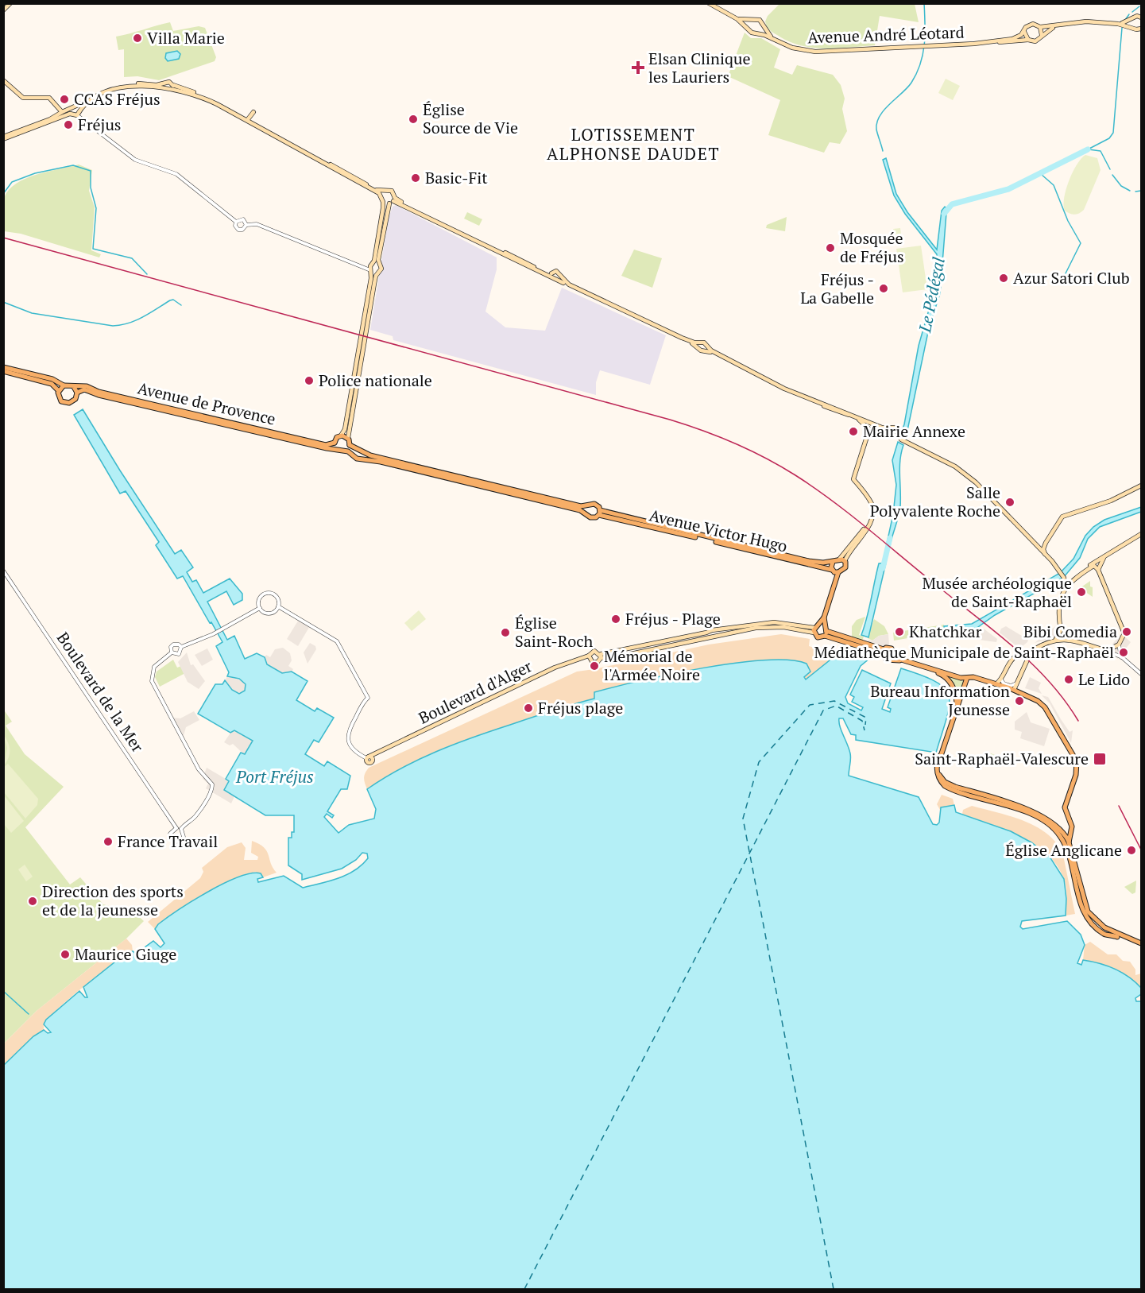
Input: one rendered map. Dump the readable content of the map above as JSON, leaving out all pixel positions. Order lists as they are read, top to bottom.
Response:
{
  "streets": {
    "main road": [
      "Avenue André Léotard",
      "Avenue de Provence",
      "Avenue Victor Hugo",
      "Boulevard d'Alger"
    ],
    "street": ["Boulevard de la Mer"]
  },
  "districts": ["LOTISSEMENT ALPHONSE DAUDET"],
  "water": ["Le Pédégal", "Port Fréjus"],
  "places": {
    "other": [
      "Villa Marie",
      "CCAS Fréjus",
      "Église Source de Vie",
      "Fréjus",
      "Basic-Fit",
      "Mosquée de Fréjus",
      "Azur Satori Club",
      "Fréjus - La Gabelle",
      "Police nationale",
      "Mairie Annexe",
      "Salle Polyvalente Roche",
      "Musée archéologique de Saint-Raphaël",
      "Fréjus - Plage",
      "Khatchkar",
      "Bibi Comedia",
      "Église Saint-Roch",
      "Médiathèque Municipale de Saint-Raphaël",
      "Mémorial de l'Armée Noire",
      "Le Lido",
      "Bureau Information Jeunesse",
      "Fréjus plage",
      "France Travail",
      "Église Anglicane",
      "Direction des sports et de la jeunesse",
      "Maurice Giuge"
    ],
    "health": ["Elsan Clinique les Lauriers"],
    "transit": ["Saint-Raphaël-Valescure"]
  }
}
